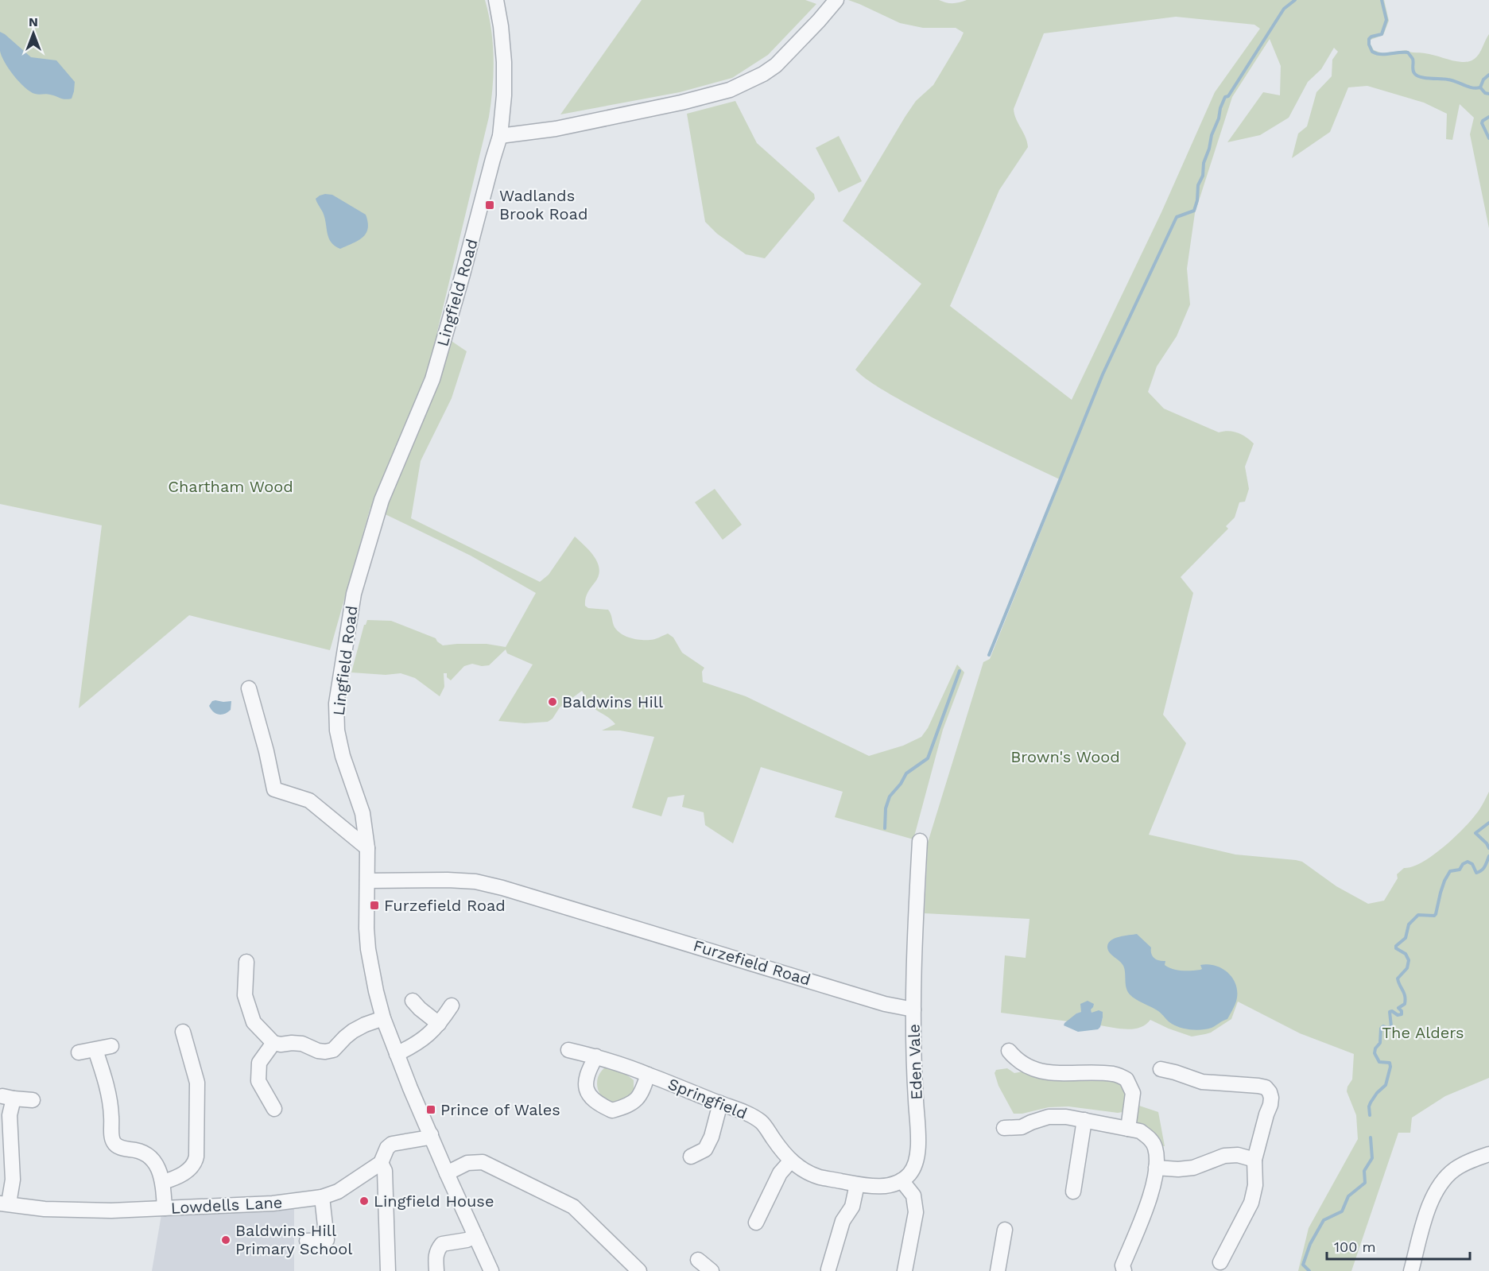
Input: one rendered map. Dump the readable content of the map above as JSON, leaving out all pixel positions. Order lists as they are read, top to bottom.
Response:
{
  "streets": {
    "street": [
      "Lingfield Road",
      "Furzefield Road",
      "Eden Vale",
      "Springfield",
      "Lowdells Lane"
    ]
  },
  "crossings": [
    ["Lingfield Road", "Furzefield Road"],
    ["Lingfield Road", "Lowdells Lane"],
    ["Furzefield Road", "Eden Vale"],
    ["Eden Vale", "Springfield"]
  ],
  "parks": ["Chartham Wood", "Brown's Wood", "The Alders"],
  "places": {
    "transit": ["Wadlands Brook Road", "Furzefield Road", "Prince of Wales"],
    "other": ["Baldwins Hill", "Lingfield House", "Baldwins Hill Primary School"]
  },
  "scale_bar": "100 m",
  "north": "top"
}
